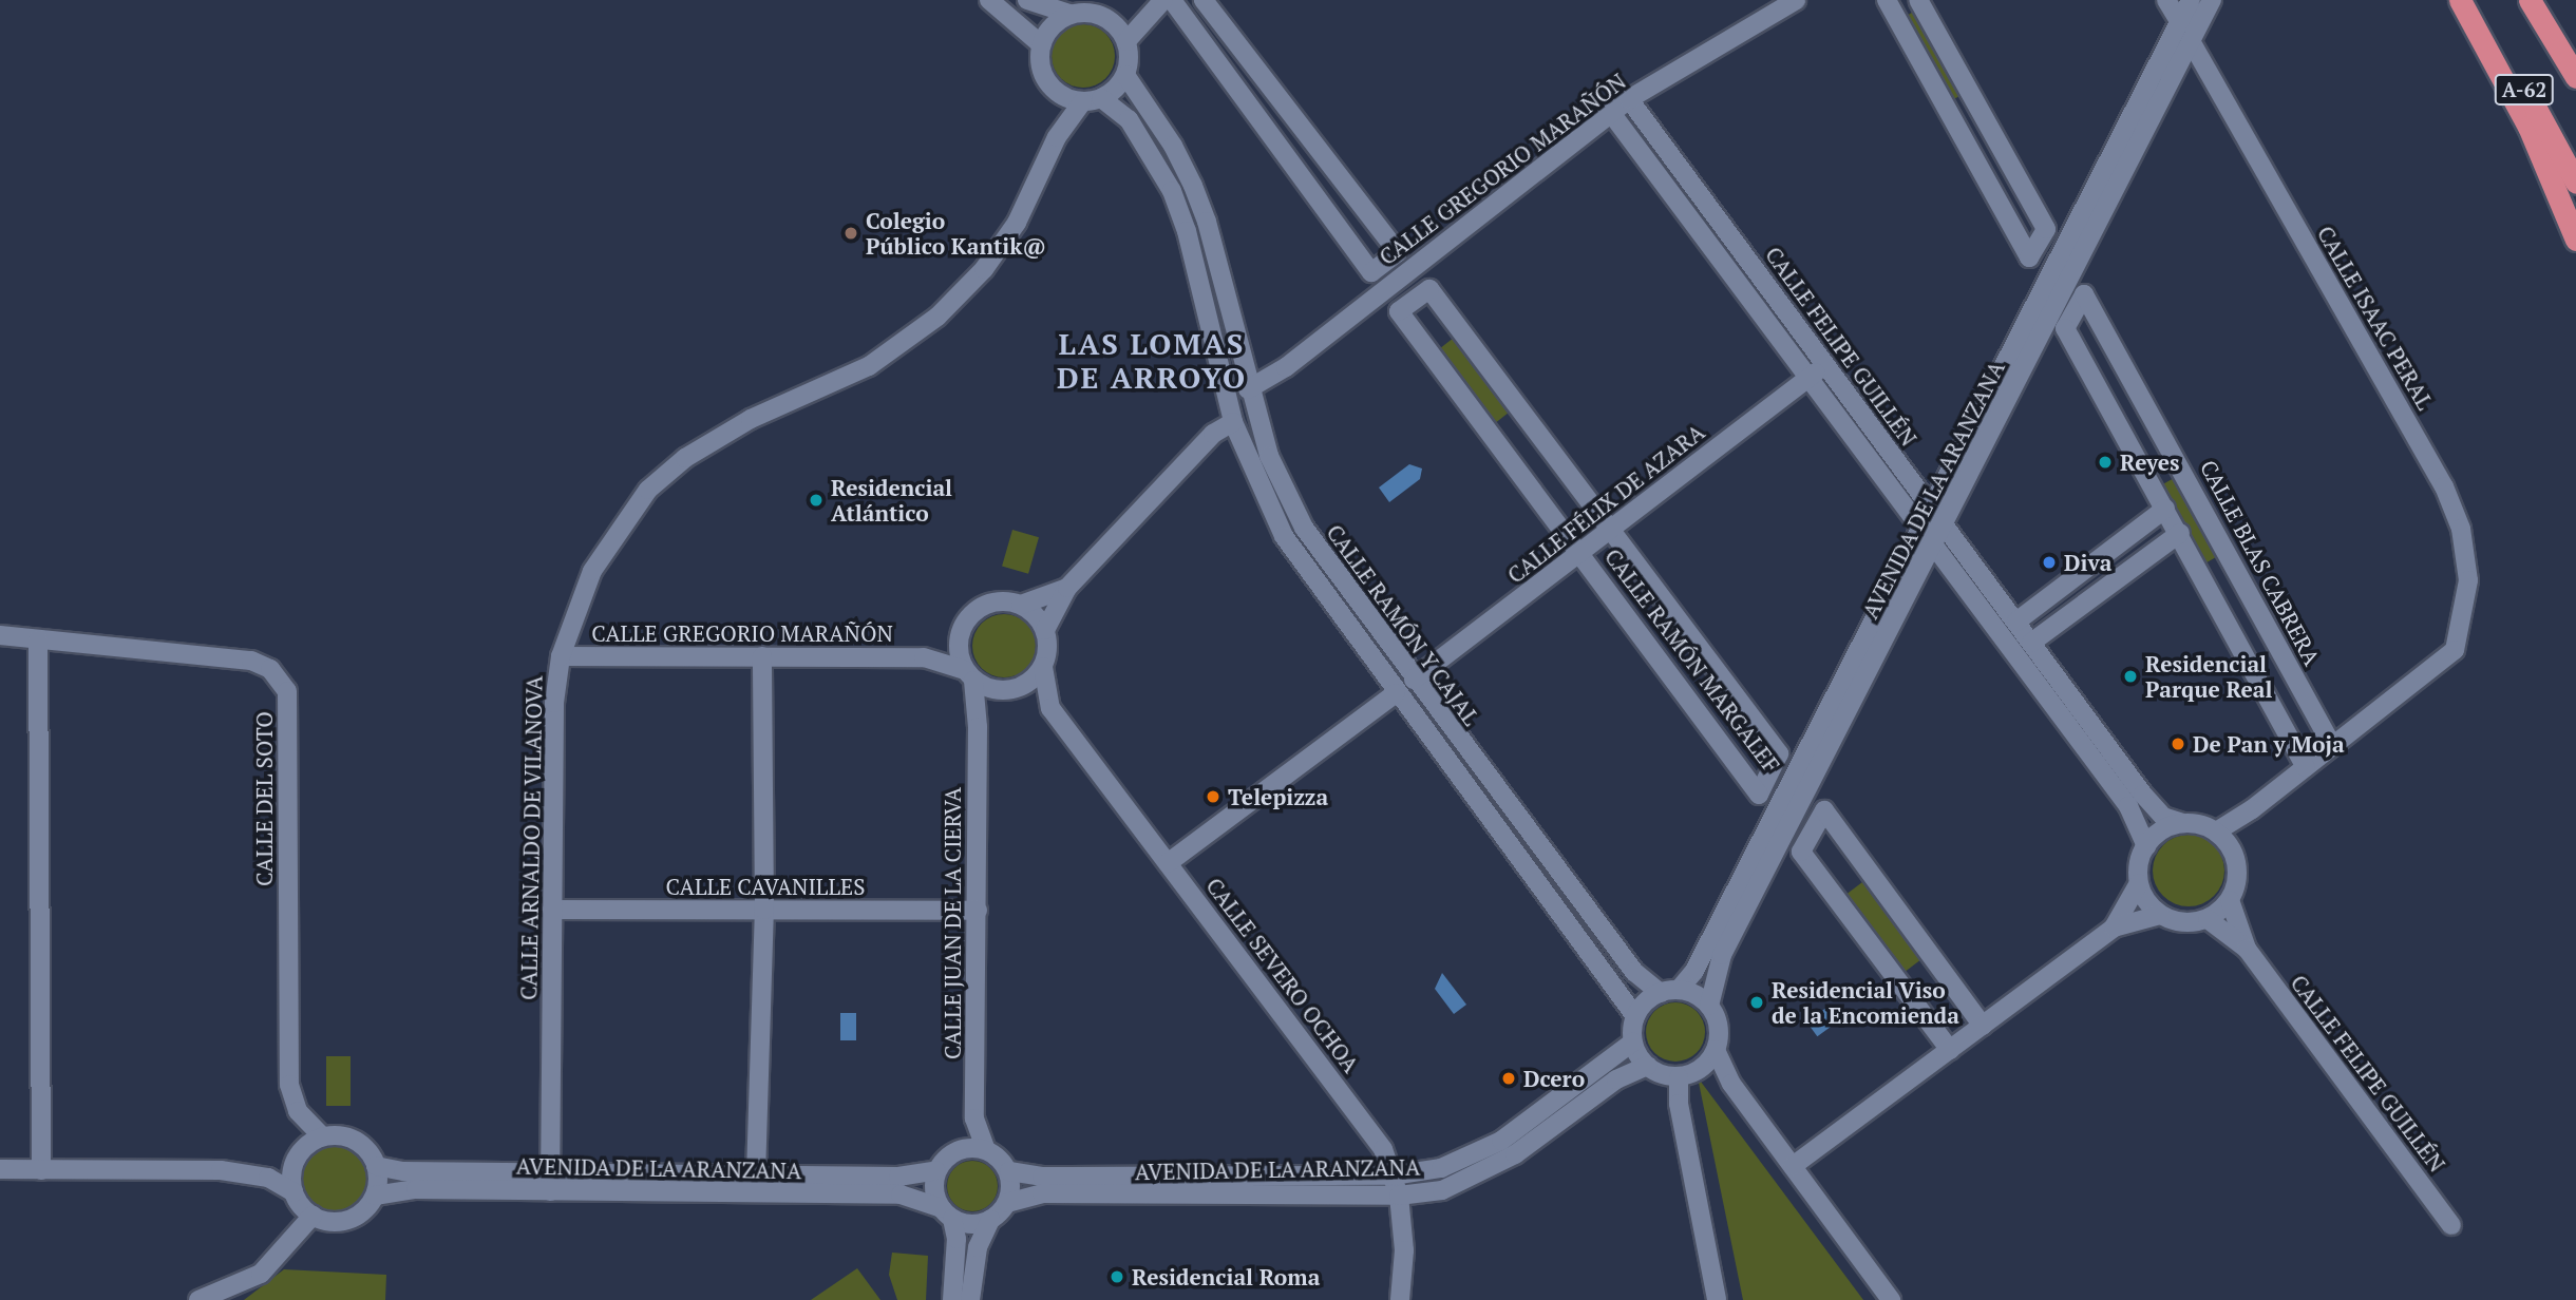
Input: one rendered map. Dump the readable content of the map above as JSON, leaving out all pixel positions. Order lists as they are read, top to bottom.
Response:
{
  "streets": {
    "highway": ["A-62"],
    "street": [
      "CALLE GREGORIO MARAÑÓN",
      "CALLE ISAAC PERAL",
      "CALLE FELIPE GUILLÉN",
      "AVENIDA DE LA ARANZANA",
      "CALLE FÉLIX DE AZARA",
      "CALLE BLAS CABRERA",
      "CALLE RAMÓN Y CAJAL",
      "CALLE RAMÓN MARGALEF",
      "CALLE DEL SOTO",
      "CALLE ARNALDO DE VILANOVA",
      "CALLE CAVANILLES",
      "CALLE JUAN DE LA CIERVA",
      "CALLE SEVERO OCHOA"
    ]
  },
  "crossings": [
    ["CALLE GREGORIO MARAÑÓN", "CALLE FELIPE GUILLÉN"],
    ["CALLE GREGORIO MARAÑÓN", "CALLE RAMÓN Y CAJAL"],
    ["CALLE GREGORIO MARAÑÓN", "CALLE ARNALDO DE VILANOVA"],
    ["CALLE GREGORIO MARAÑÓN", "CALLE JUAN DE LA CIERVA"],
    ["CALLE GREGORIO MARAÑÓN", "CALLE SEVERO OCHOA"],
    ["CALLE ISAAC PERAL", "AVENIDA DE LA ARANZANA"],
    ["CALLE ISAAC PERAL", "CALLE BLAS CABRERA"],
    ["CALLE FELIPE GUILLÉN", "AVENIDA DE LA ARANZANA"],
    ["CALLE FELIPE GUILLÉN", "CALLE FÉLIX DE AZARA"],
    ["AVENIDA DE LA ARANZANA", "CALLE RAMÓN Y CAJAL"],
    ["AVENIDA DE LA ARANZANA", "CALLE RAMÓN MARGALEF"],
    ["AVENIDA DE LA ARANZANA", "CALLE DEL SOTO"],
    ["AVENIDA DE LA ARANZANA", "CALLE ARNALDO DE VILANOVA"],
    ["AVENIDA DE LA ARANZANA", "CALLE JUAN DE LA CIERVA"],
    ["AVENIDA DE LA ARANZANA", "CALLE SEVERO OCHOA"],
    ["CALLE FÉLIX DE AZARA", "CALLE RAMÓN Y CAJAL"],
    ["CALLE FÉLIX DE AZARA", "CALLE RAMÓN MARGALEF"],
    ["CALLE RAMÓN Y CAJAL", "CALLE ARNALDO DE VILANOVA"],
    ["CALLE ARNALDO DE VILANOVA", "CALLE CAVANILLES"],
    ["CALLE CAVANILLES", "CALLE JUAN DE LA CIERVA"],
    ["CALLE JUAN DE LA CIERVA", "CALLE SEVERO OCHOA"]
  ],
  "districts": ["LAS LOMAS DE ARROYO"],
  "places": [
    "Colegio Público Kantik@",
    "Reyes",
    "Residencial Atlántico",
    "Diva",
    "Residencial Parque Real",
    "De Pan y Moja",
    "Telepizza",
    "Residencial Viso de la Encomienda",
    "Dcero",
    "Residencial Roma"
  ]
}
